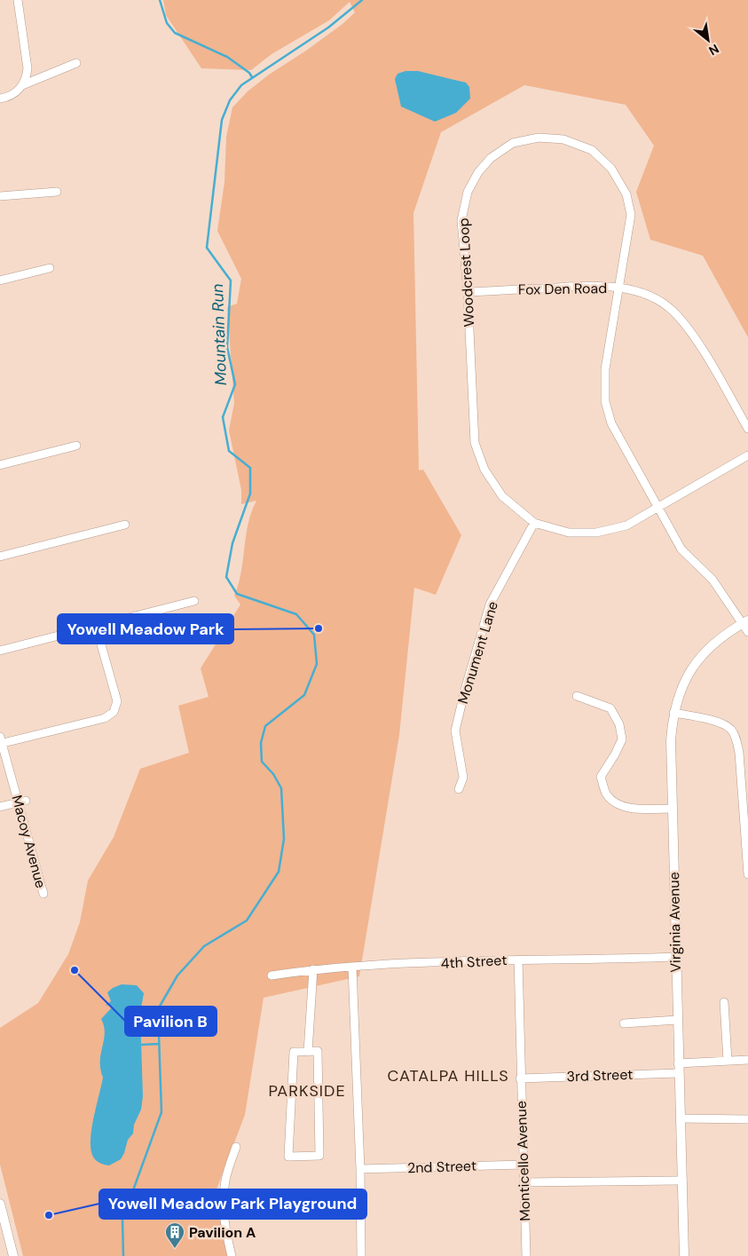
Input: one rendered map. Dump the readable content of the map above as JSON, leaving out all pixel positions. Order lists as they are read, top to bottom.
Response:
{
  "streets": {
    "street": [
      "Woodcrest Loop",
      "Fox Den Road",
      "Monument Lane",
      "Macoy Avenue",
      "Virginia Avenue",
      "4th Street",
      "3rd Street",
      "Monticello Avenue",
      "2nd Street"
    ]
  },
  "crossings": [
    ["Woodcrest Loop", "Fox Den Road"],
    ["Woodcrest Loop", "Monument Lane"],
    ["Virginia Avenue", "4th Street"],
    ["Virginia Avenue", "3rd Street"],
    ["4th Street", "Monticello Avenue"],
    ["3rd Street", "Monticello Avenue"],
    ["Monticello Avenue", "2nd Street"]
  ],
  "districts": ["CATALPA HILLS", "PARKSIDE"],
  "water": ["Mountain Run"],
  "places": {
    "other": ["Yowell Meadow Park", "Pavilion B", "Yowell Meadow Park Playground"],
    "building": ["Pavilion A"]
  },
  "north": "bottom right"
}
